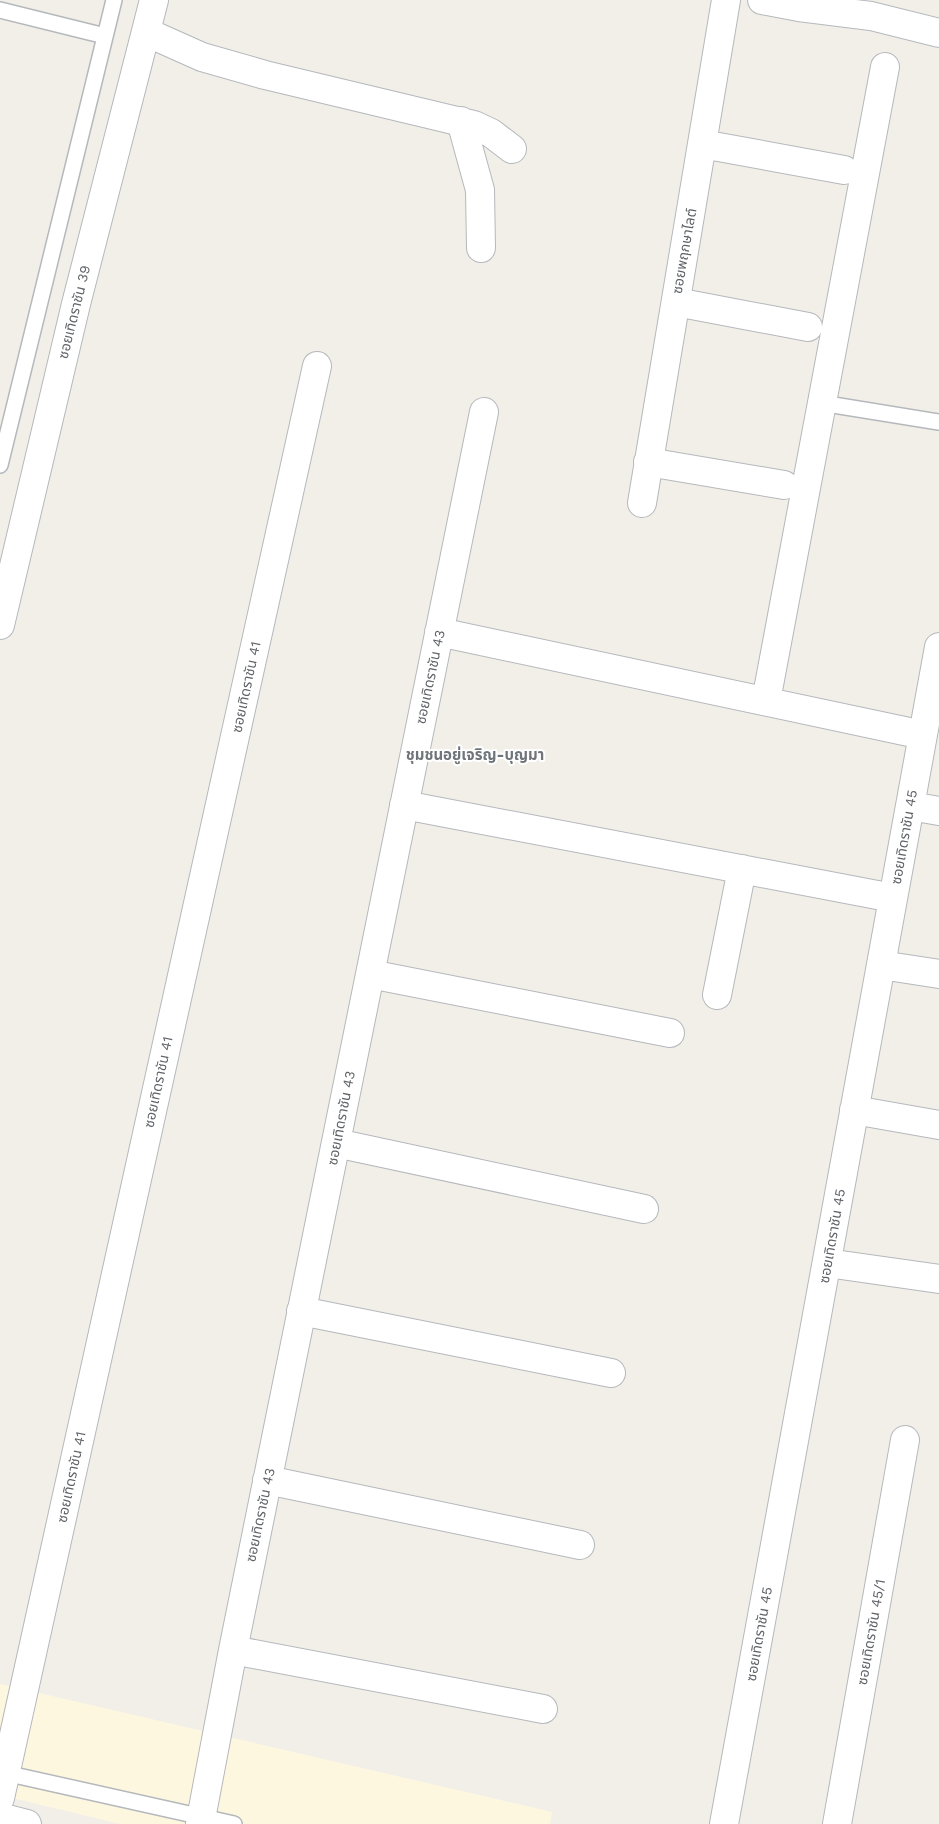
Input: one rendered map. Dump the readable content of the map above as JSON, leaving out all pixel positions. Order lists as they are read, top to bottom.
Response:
{
  "streets": {
    "street": [
      "ซอยพฤกษาไลต์",
      "ซอยเทิดราชัน 39",
      "ซอยเทิดราชัน 43",
      "ซอยเทิดราชัน 41",
      "ซอยเทิดราชัน 45",
      "ซอยเทิดราชัน 45/1"
    ]
  },
  "districts": ["ชุมชนอยู่เจริญ-บุญมา"]
}
